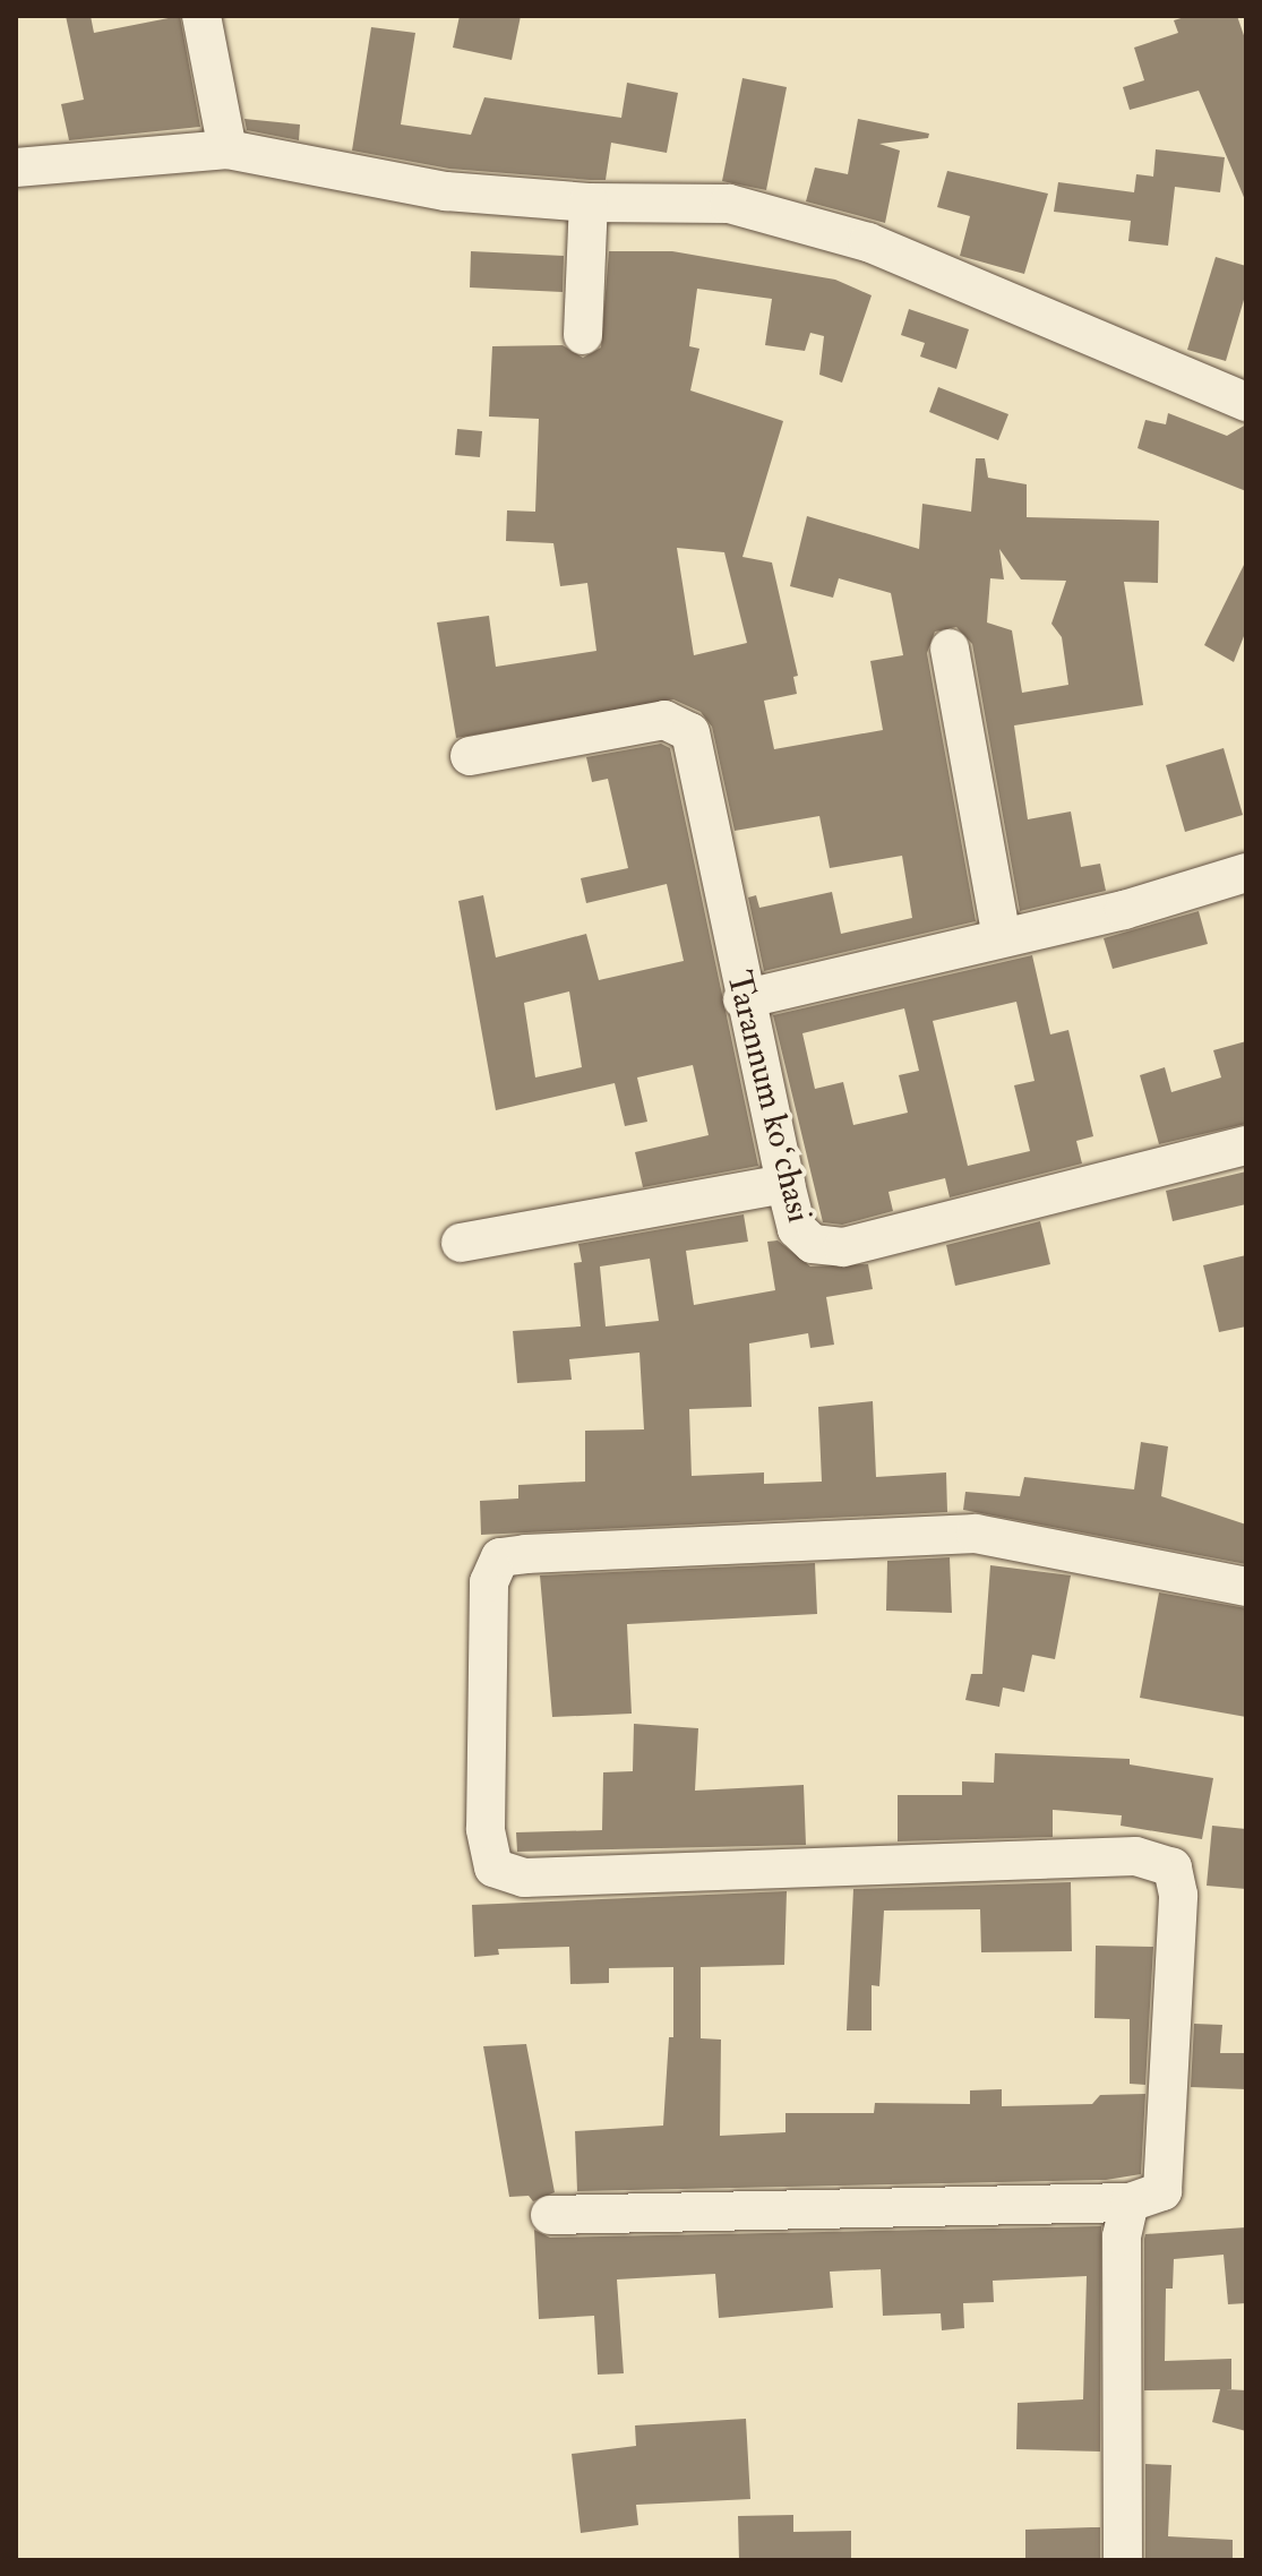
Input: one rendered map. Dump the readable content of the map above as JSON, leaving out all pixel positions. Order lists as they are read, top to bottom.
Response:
{
  "streets": {
    "street": ["Tarannum koʻchasi"]
  }
}
